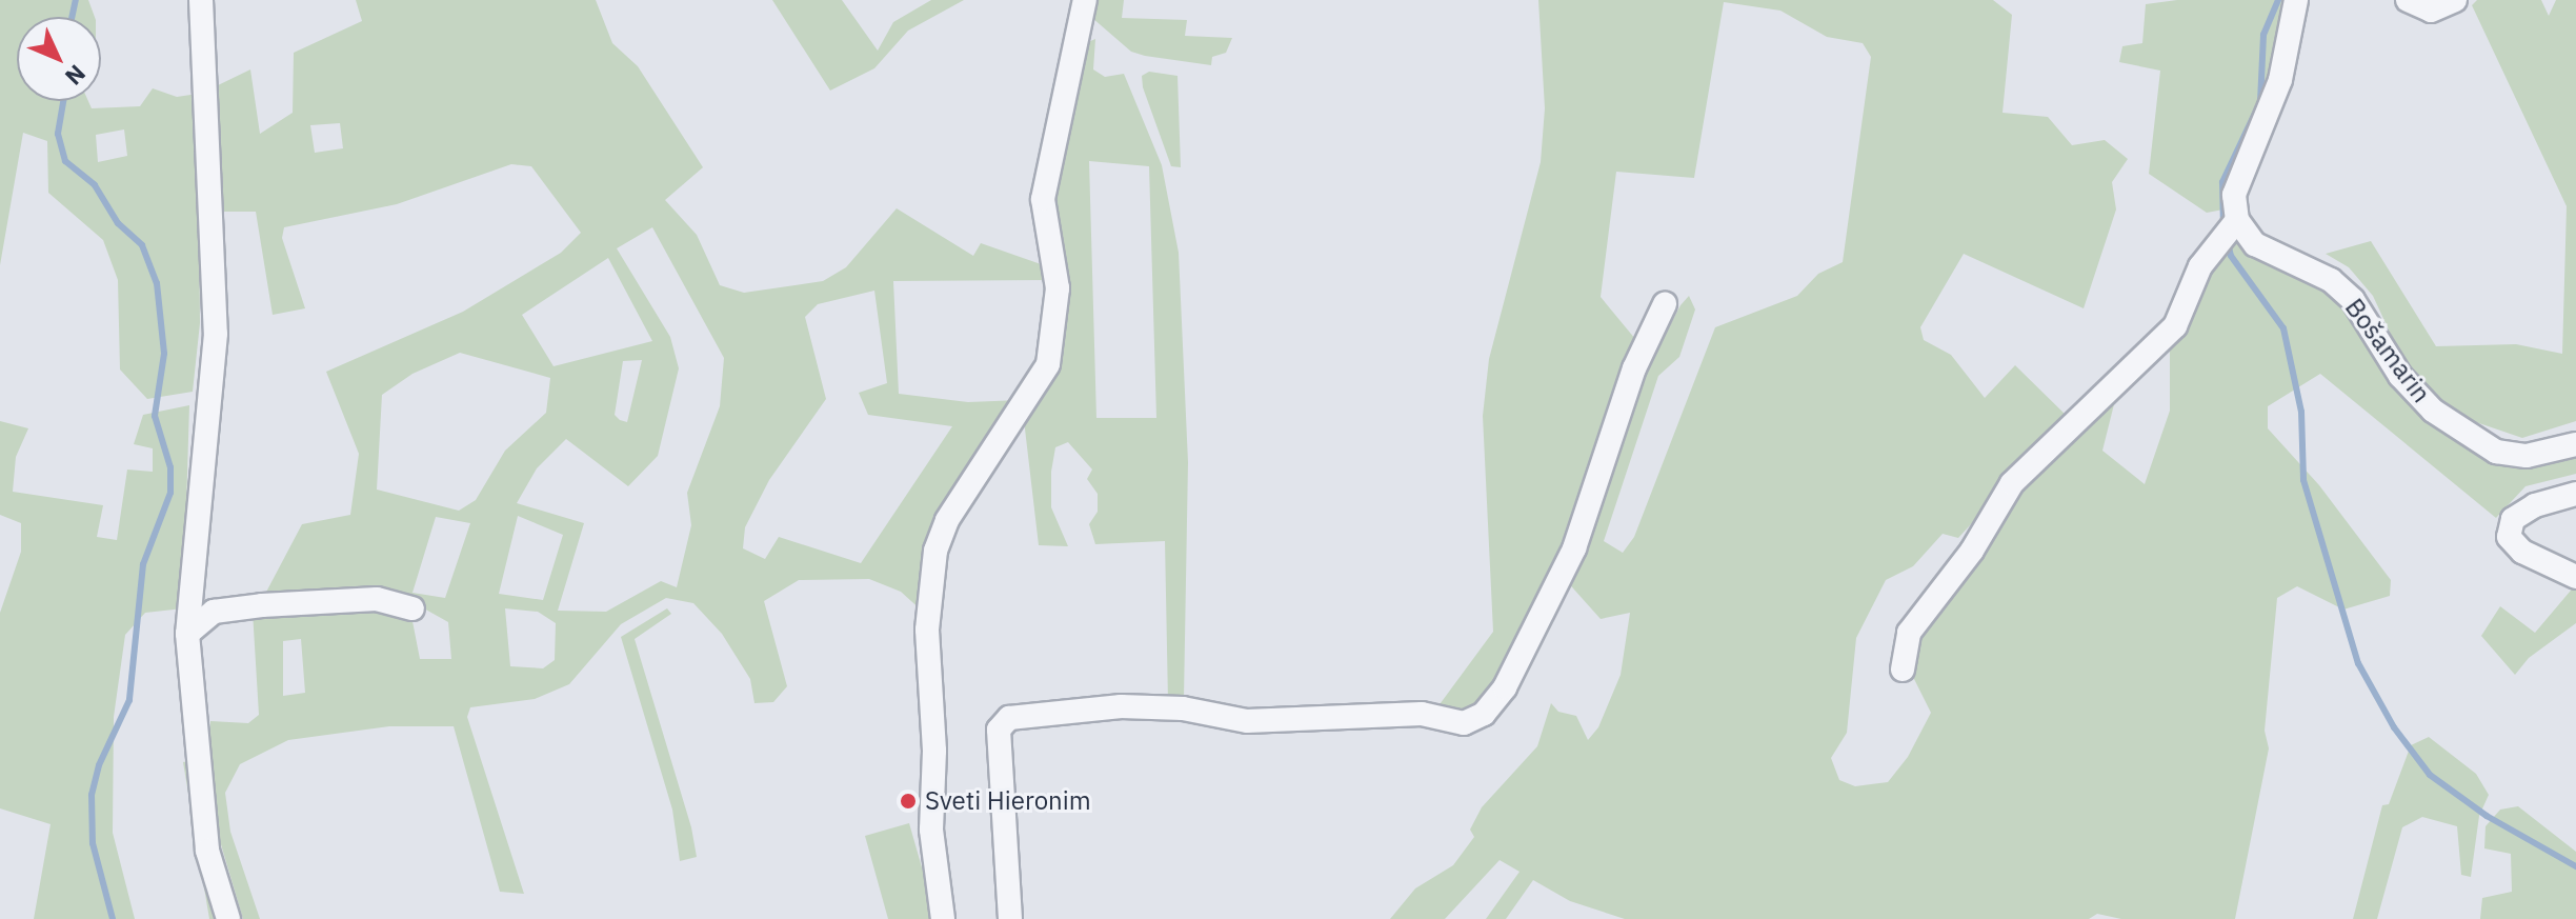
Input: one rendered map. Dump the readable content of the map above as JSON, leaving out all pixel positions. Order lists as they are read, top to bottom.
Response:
{
  "streets": {
    "street": ["Bošamarin"]
  },
  "places": ["Sveti Hieronim"],
  "north": "bottom right"
}
